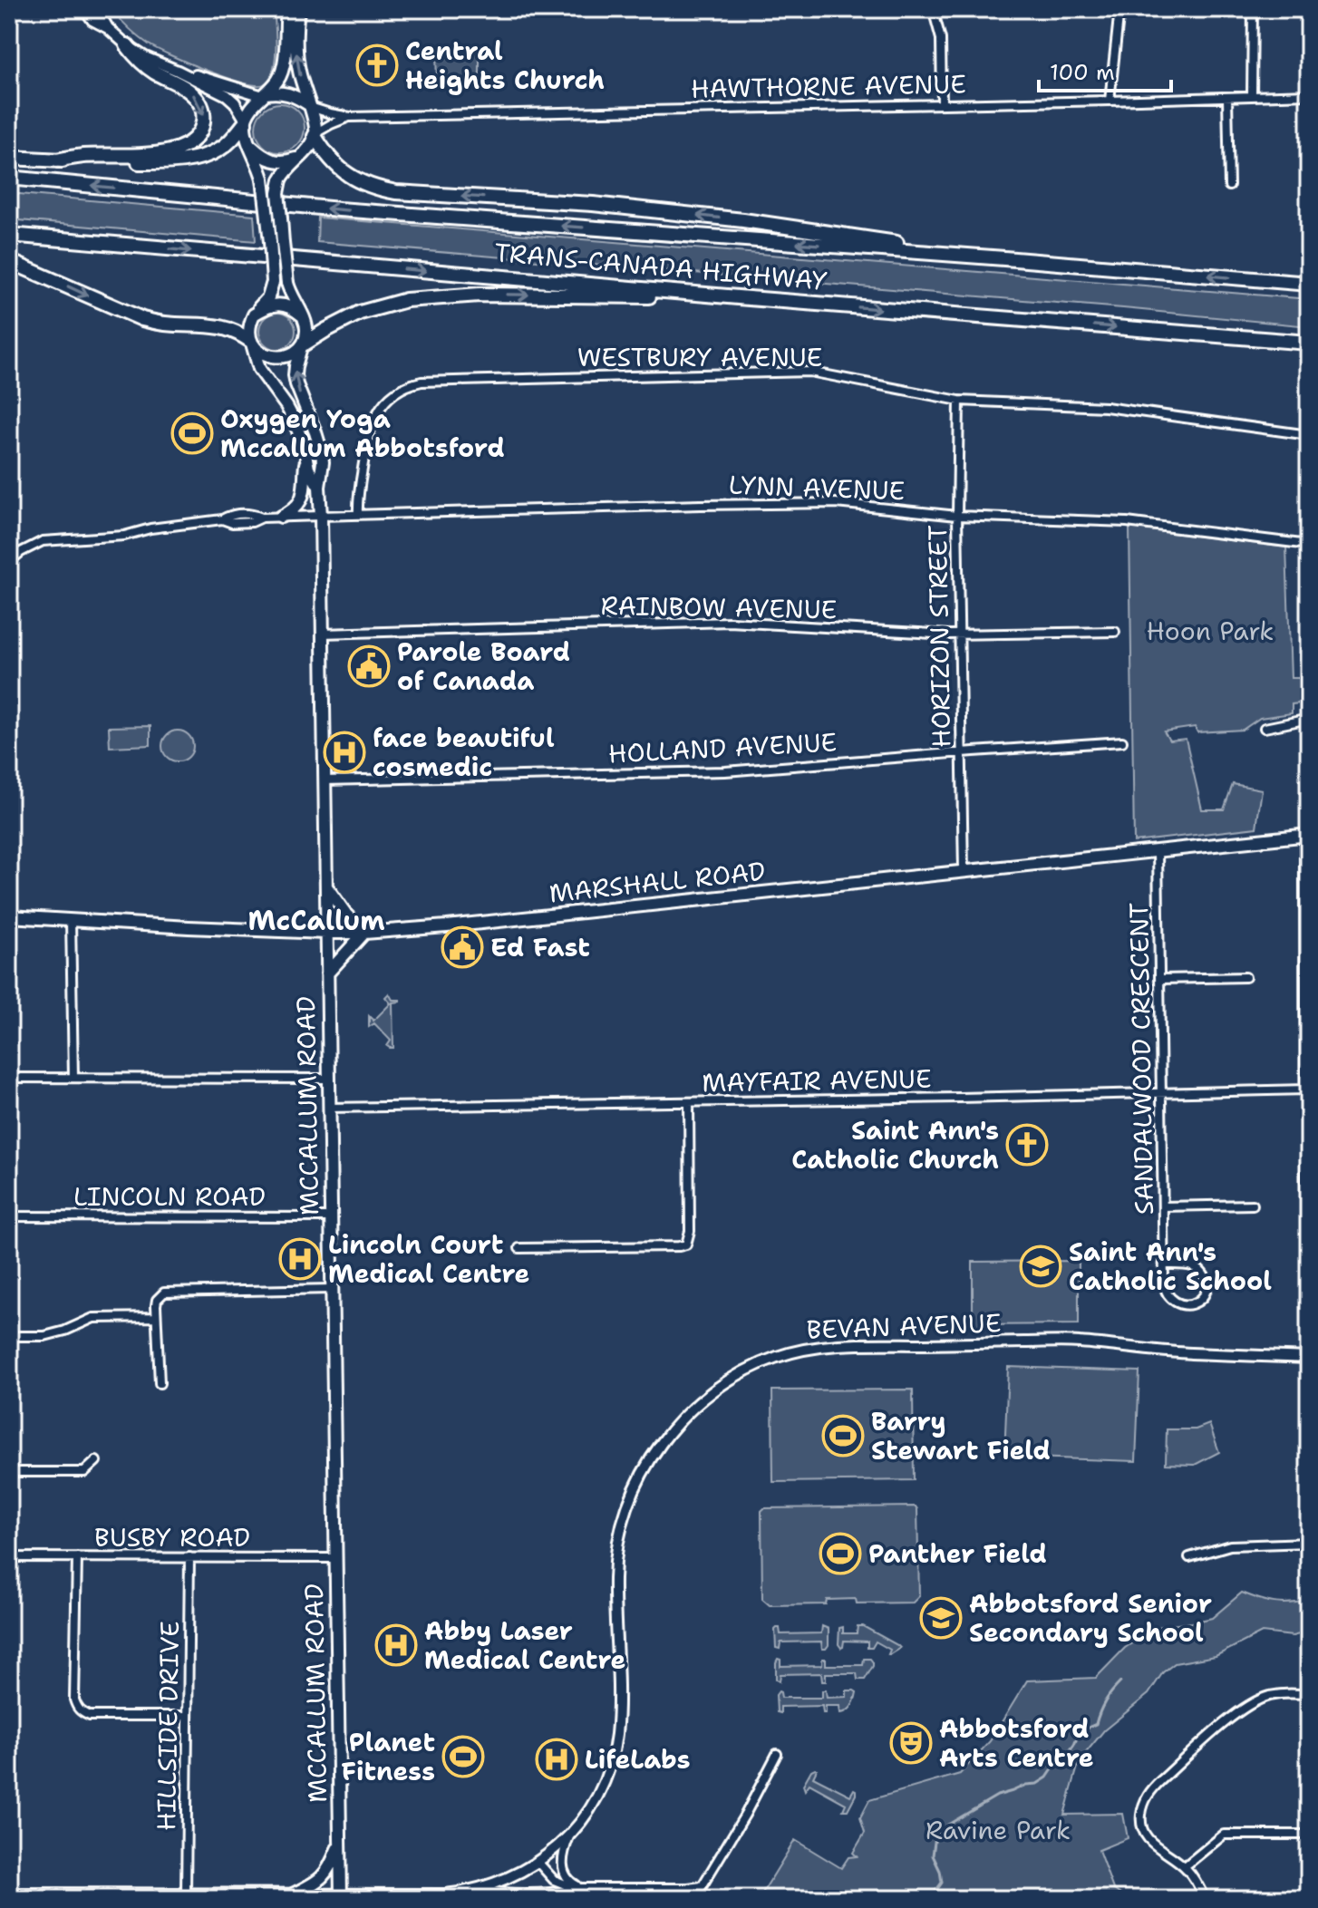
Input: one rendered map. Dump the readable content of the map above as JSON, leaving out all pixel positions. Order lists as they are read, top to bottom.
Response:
{
  "streets": {
    "highway": ["TRANS-CANADA HIGHWAY"],
    "main road": ["MARSHALL ROAD", "MCCALLUM ROAD"],
    "street": [
      "HAWTHORNE AVENUE",
      "WESTBURY AVENUE",
      "LYNN AVENUE",
      "RAINBOW AVENUE",
      "HORIZON STREET",
      "HOLLAND AVENUE",
      "SANDALWOOD CRESCENT",
      "MAYFAIR AVENUE",
      "LINCOLN ROAD",
      "BEVAN AVENUE",
      "BUSBY ROAD",
      "HILLSIDE DRIVE"
    ]
  },
  "crossings": [
    ["WESTBURY AVENUE", "LYNN AVENUE"],
    ["WESTBURY AVENUE", "HORIZON STREET"],
    ["LYNN AVENUE", "HORIZON STREET"],
    ["LYNN AVENUE", "MCCALLUM ROAD"],
    ["RAINBOW AVENUE", "HORIZON STREET"],
    ["RAINBOW AVENUE", "MCCALLUM ROAD"],
    ["HORIZON STREET", "HOLLAND AVENUE"],
    ["HORIZON STREET", "MARSHALL ROAD"],
    ["HOLLAND AVENUE", "MCCALLUM ROAD"],
    ["MARSHALL ROAD", "SANDALWOOD CRESCENT"],
    ["MARSHALL ROAD", "MCCALLUM ROAD"],
    ["SANDALWOOD CRESCENT", "MAYFAIR AVENUE"],
    ["MAYFAIR AVENUE", "MCCALLUM ROAD"],
    ["MCCALLUM ROAD", "LINCOLN ROAD"],
    ["MCCALLUM ROAD", "BEVAN AVENUE"],
    ["MCCALLUM ROAD", "BUSBY ROAD"],
    ["BEVAN AVENUE", "HILLSIDE DRIVE"],
    ["BUSBY ROAD", "HILLSIDE DRIVE"]
  ],
  "districts": ["McCallum"],
  "parks": ["Hoon Park", "Ravine Park"],
  "places": {
    "church": ["Central Heights Church", "Saint Ann's Catholic Church"],
    "sports": [
      "Oxygen Yoga Mccallum Abbotsford",
      "Barry Stewart Field",
      "Panther Field",
      "Planet Fitness"
    ],
    "public building": ["Parole Board of Canada", "Ed Fast"],
    "hospital": [
      "face beautiful cosmedic",
      "Lincoln Court Medical Centre",
      "Abby Laser Medical Centre",
      "LifeLabs"
    ],
    "school or university": ["Saint Ann's Catholic School", "Abbotsford Senior Secondary School"],
    "theatre": ["Abbotsford Arts Centre"]
  },
  "scale_bar": "100 m"
}
